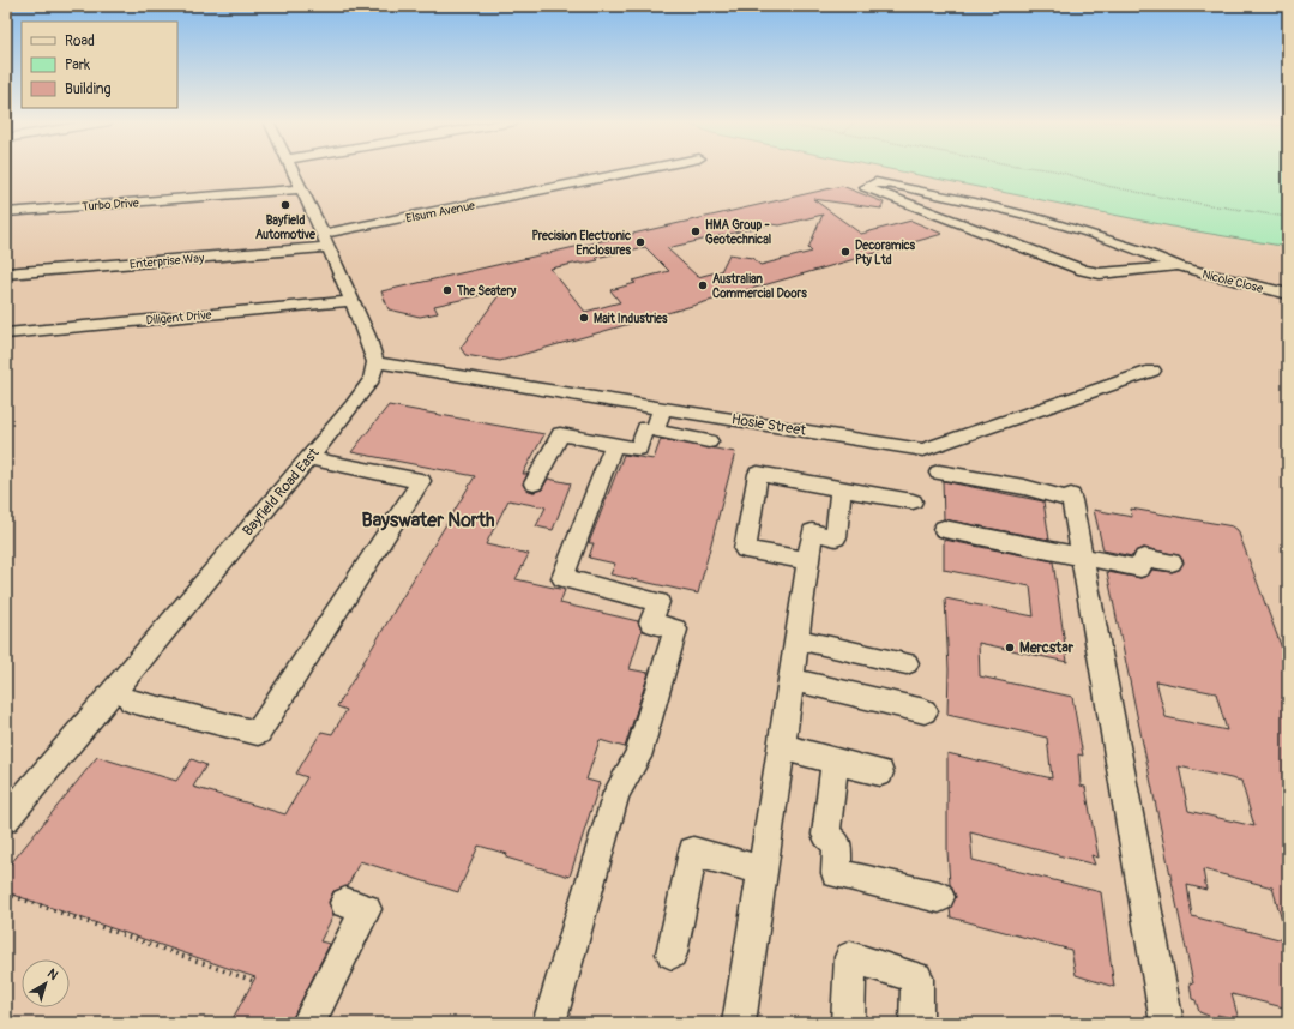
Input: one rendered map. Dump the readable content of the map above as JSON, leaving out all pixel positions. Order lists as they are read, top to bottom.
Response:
{
  "streets": {
    "street": [
      "Turbo Drive",
      "Elsum Avenue",
      "Enterprise Way",
      "Nicole Close",
      "Diligent Drive",
      "Hosie Street",
      "Bayfield Road East"
    ]
  },
  "crossings": [
    ["Elsum Avenue", "Enterprise Way"],
    ["Hosie Street", "Bayfield Road East"]
  ],
  "districts": ["Bayswater North"],
  "places": [
    "Bayfield Automotive",
    "HMA Group - Geotechnical",
    "Precision Electronic Enclosures",
    "Decoramics Pty Ltd",
    "Australian Commercial Doors",
    "The Seatery",
    "Mait Industries",
    "Mercstar"
  ],
  "legend": ["Road", "Park", "Building"],
  "north": "top right"
}
